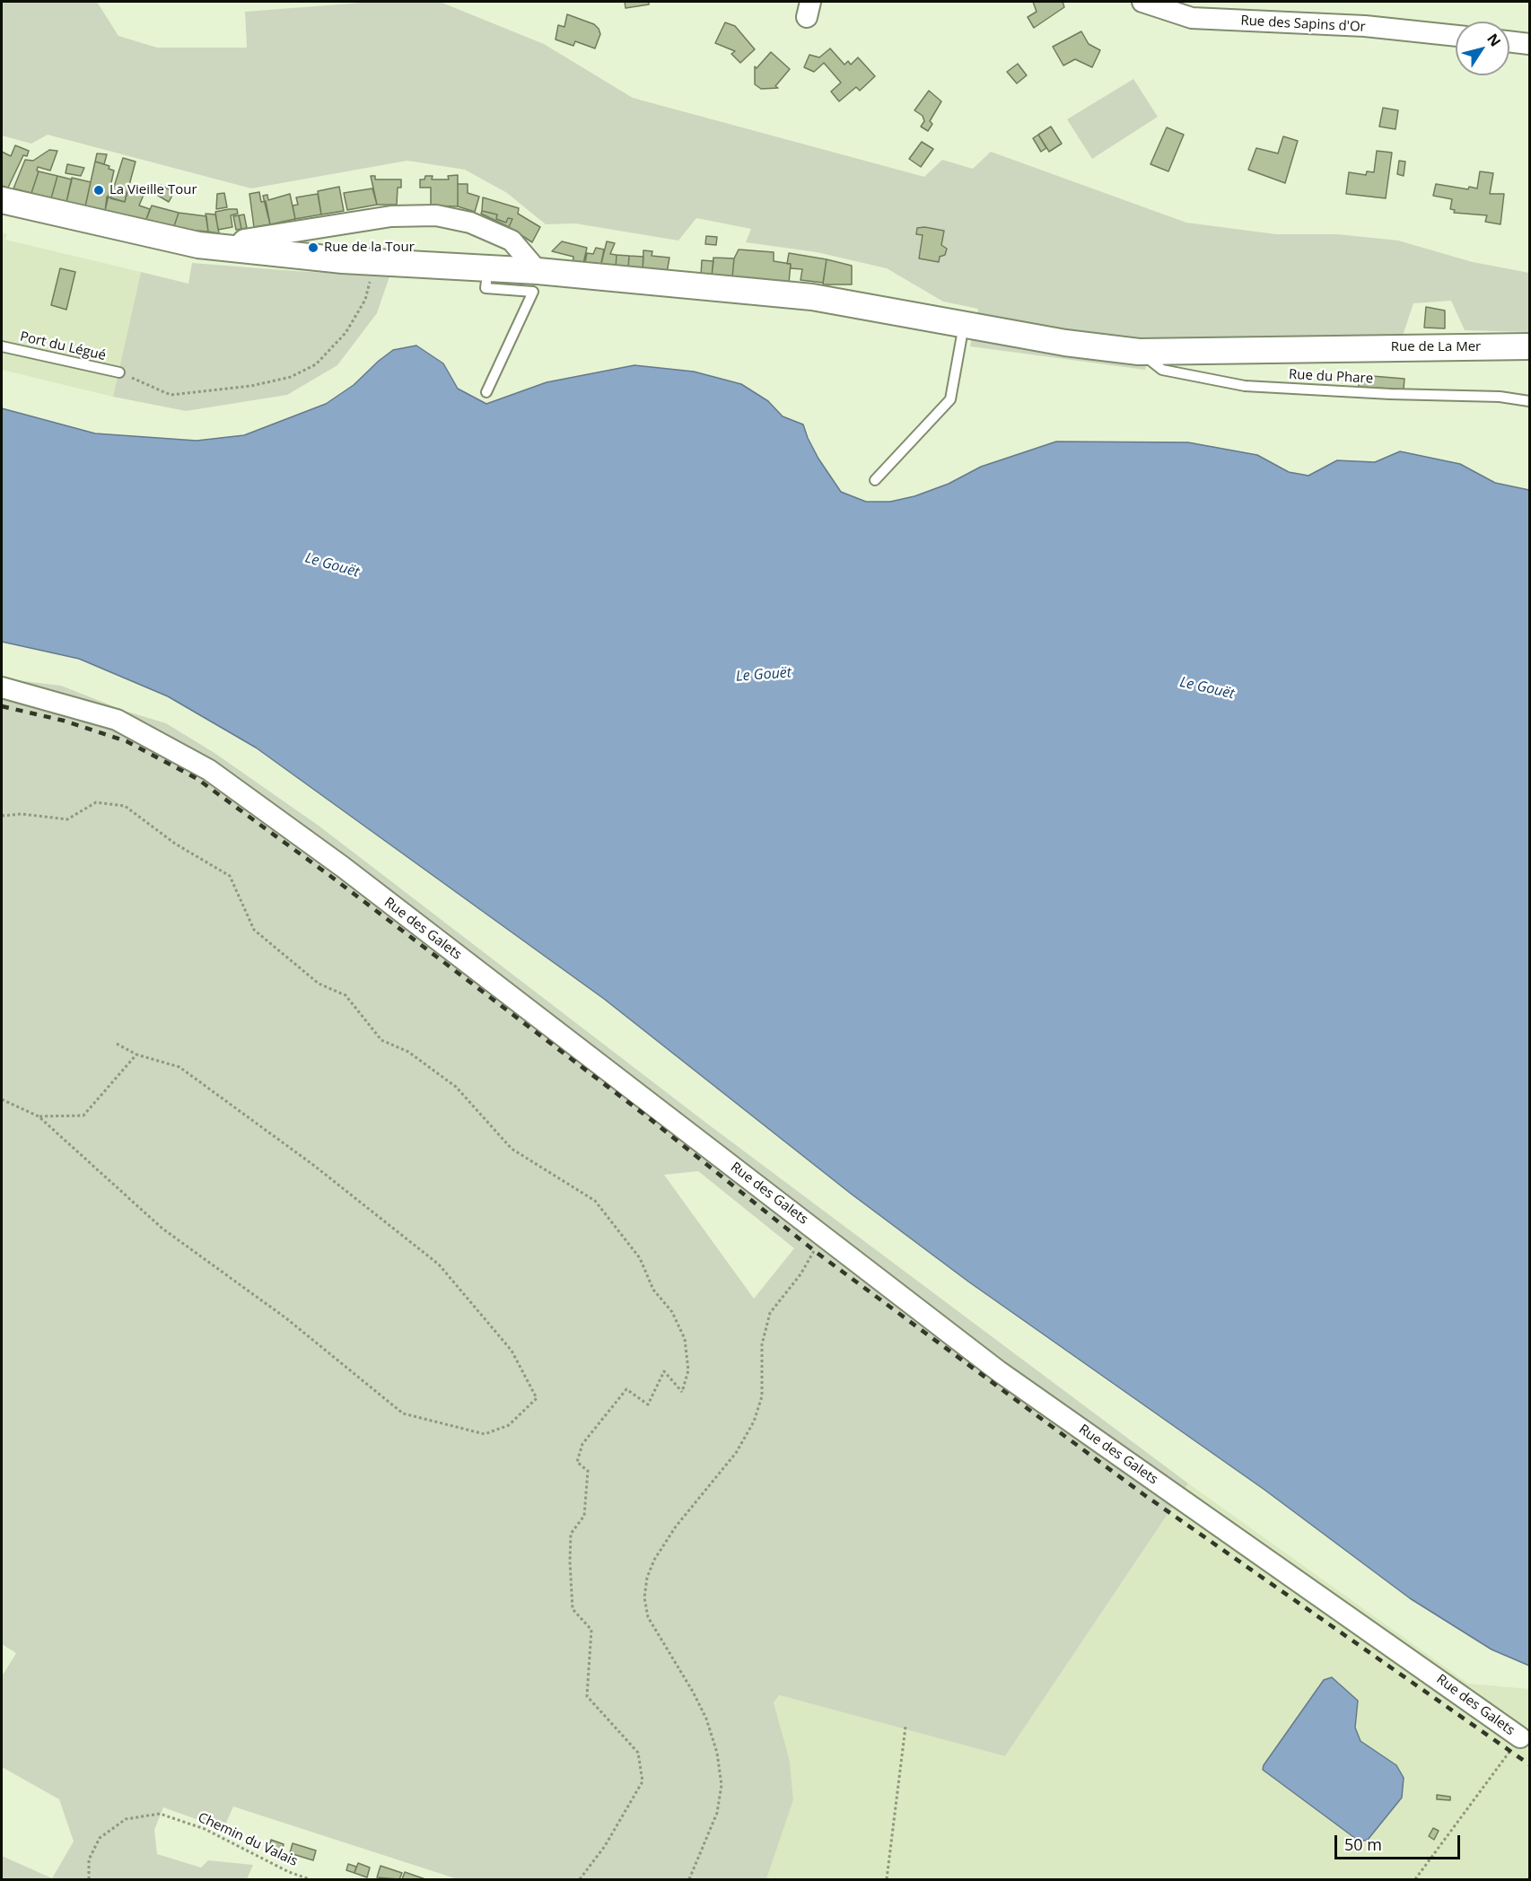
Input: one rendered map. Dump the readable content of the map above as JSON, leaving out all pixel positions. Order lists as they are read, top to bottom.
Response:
{
  "streets": {
    "street": ["Rue des Sapins d'Or", "Rue de La Mer", "Rue des Galets"],
    "lane": ["Port du Légué", "Rue du Phare"],
    "path": ["Chemin du Valais"]
  },
  "crossings": [
    ["Rue de La Mer", "Rue du Phare"]
  ],
  "water": ["Le Gouët"],
  "places": ["La Vieille Tour", "Rue de la Tour"],
  "scale_bar": "50 m",
  "north": "top right"
}
